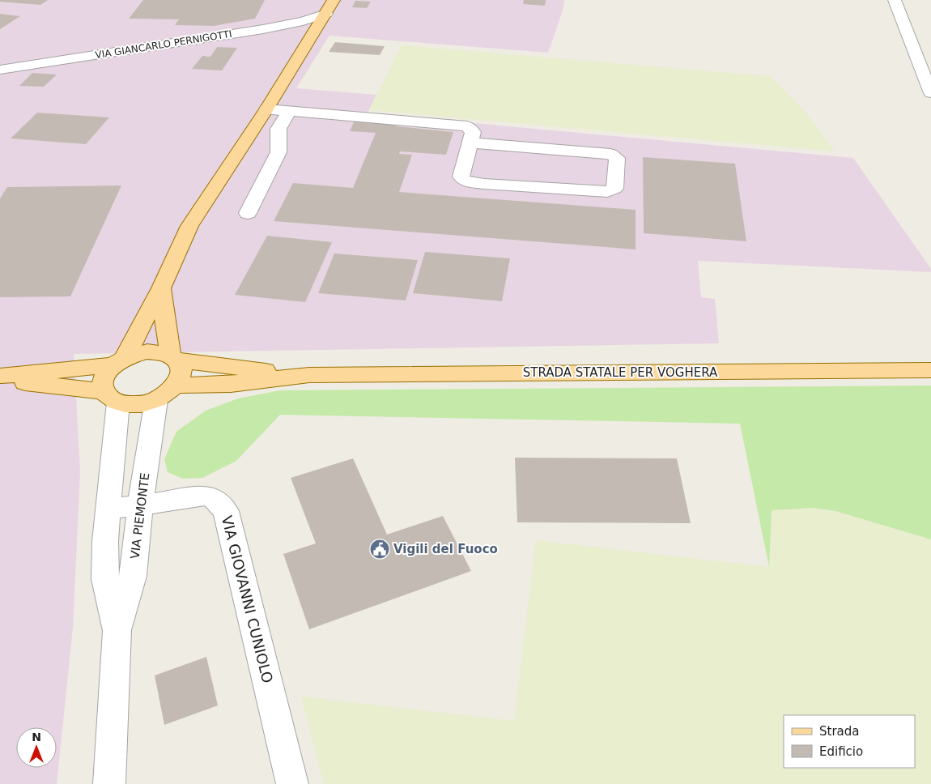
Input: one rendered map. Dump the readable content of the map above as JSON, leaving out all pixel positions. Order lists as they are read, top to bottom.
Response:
{
  "streets": {
    "main road": ["STRADA STATALE PER VOGHERA"],
    "street": ["VIA GIANCARLO PERNIGOTTI", "VIA PIEMONTE", "VIA GIOVANNI CUNIOLO"]
  },
  "crossings": [
    ["STRADA STATALE PER VOGHERA", "VIA PIEMONTE"],
    ["VIA PIEMONTE", "VIA GIOVANNI CUNIOLO"]
  ],
  "places": {
    "public building": ["Vigili del Fuoco"]
  },
  "legend": ["Strada", "Edificio"],
  "north": "top"
}
